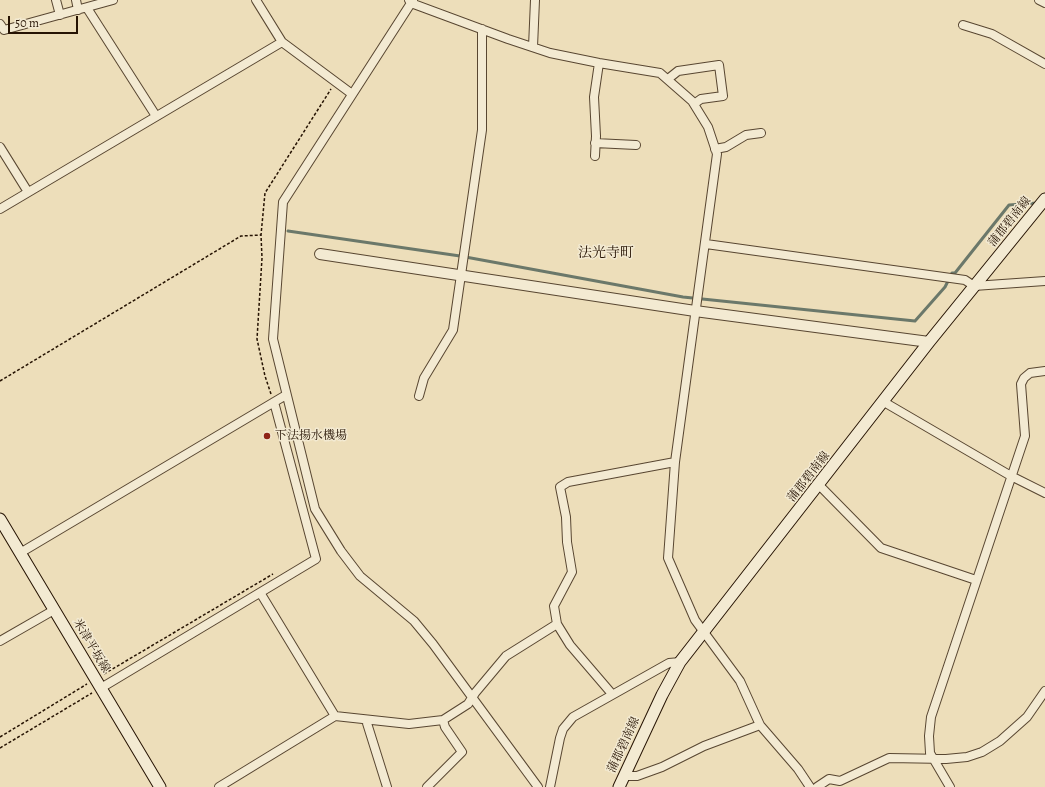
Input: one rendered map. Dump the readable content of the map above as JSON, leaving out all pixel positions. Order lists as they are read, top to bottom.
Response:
{
  "streets": {
    "main road": ["蒲郡碧南線", "米津平坂線"]
  },
  "districts": ["法光寺町"],
  "places": ["下法揚水機場"],
  "scale_bar": "50 m"
}
